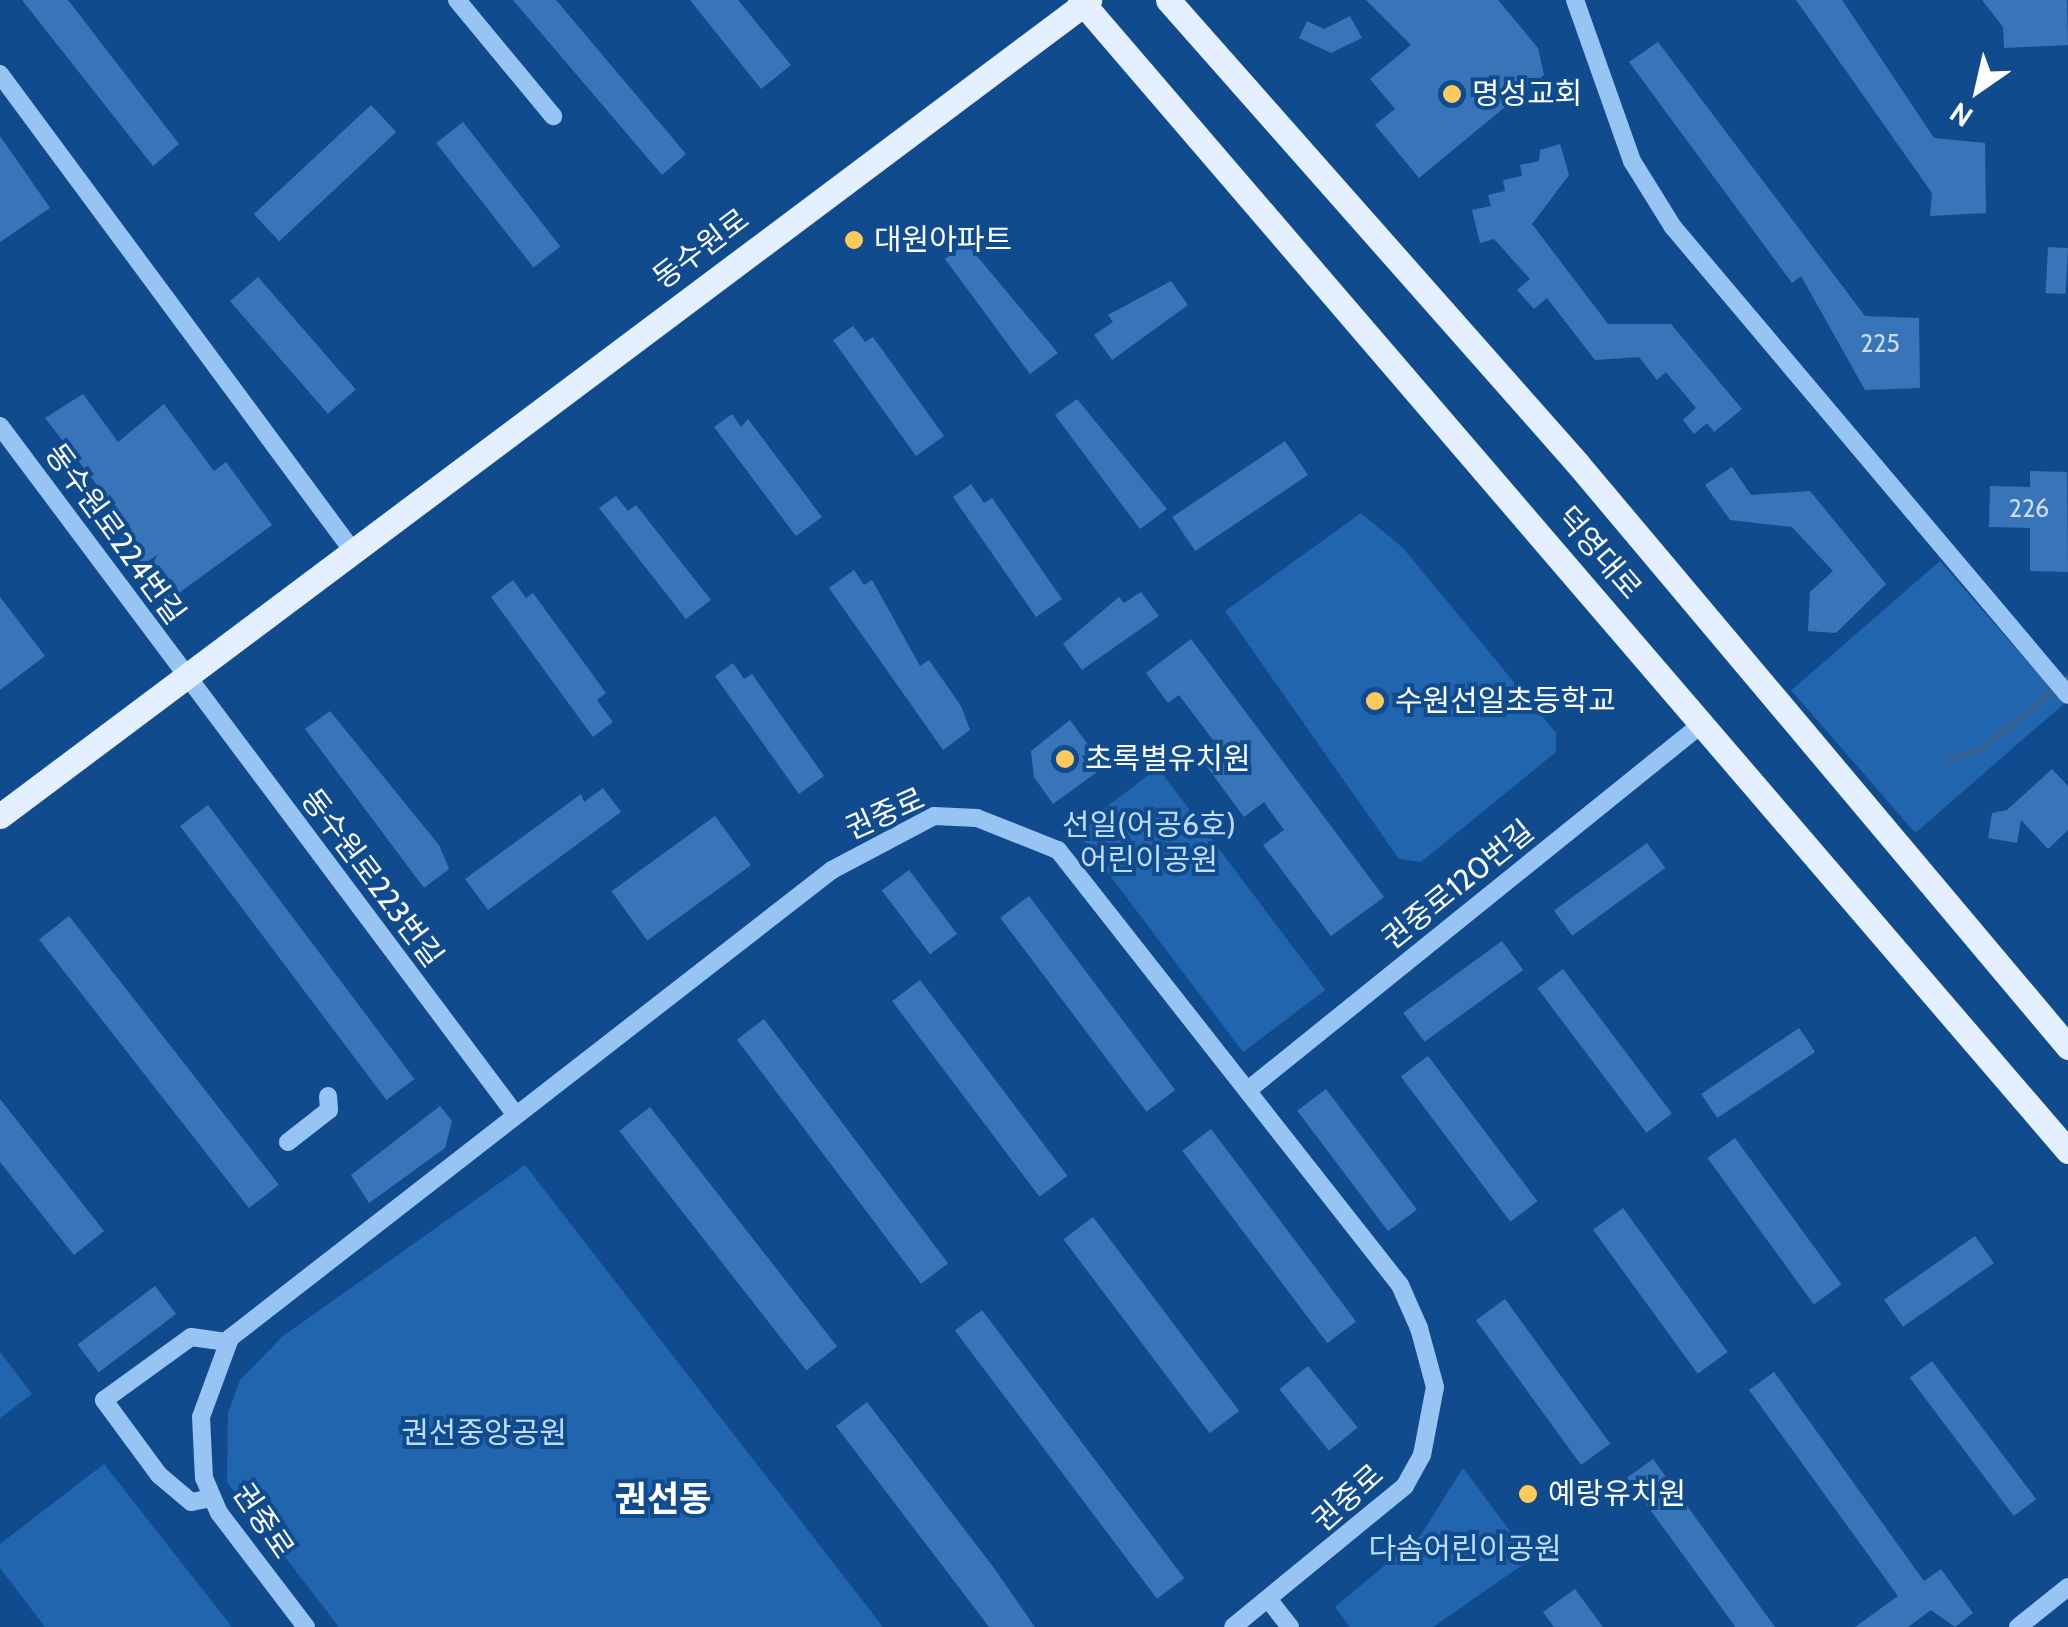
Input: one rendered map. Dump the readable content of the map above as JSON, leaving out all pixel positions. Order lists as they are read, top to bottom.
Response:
{
  "streets": {
    "main road": ["동수원로", "덕영대로"],
    "street": [
      "동수원로224번길",
      "권중로",
      "동수원로223번길",
      "권중로120번길"
    ]
  },
  "crossings": [
    ["동수원로", "동수원로224번길"],
    ["동수원로", "덕영대로"],
    ["동수원로", "동수원로223번길"],
    ["동수원로224번길", "동수원로223번길"],
    ["덕영대로", "권중로120번길"],
    ["권중로", "동수원로223번길"],
    ["권중로", "권중로120번길"]
  ],
  "districts": ["권선동"],
  "parks": ["선일(어공6호) 어린이공원", "권선중앙공원", "다솜어린이공원"],
  "places": [
    "명성교회",
    "대원아파트",
    "수원선일초등학교",
    "초록별유치원",
    "예랑유치원"
  ],
  "house_numbers": ["225", "226"],
  "north": "bottom left"
}
